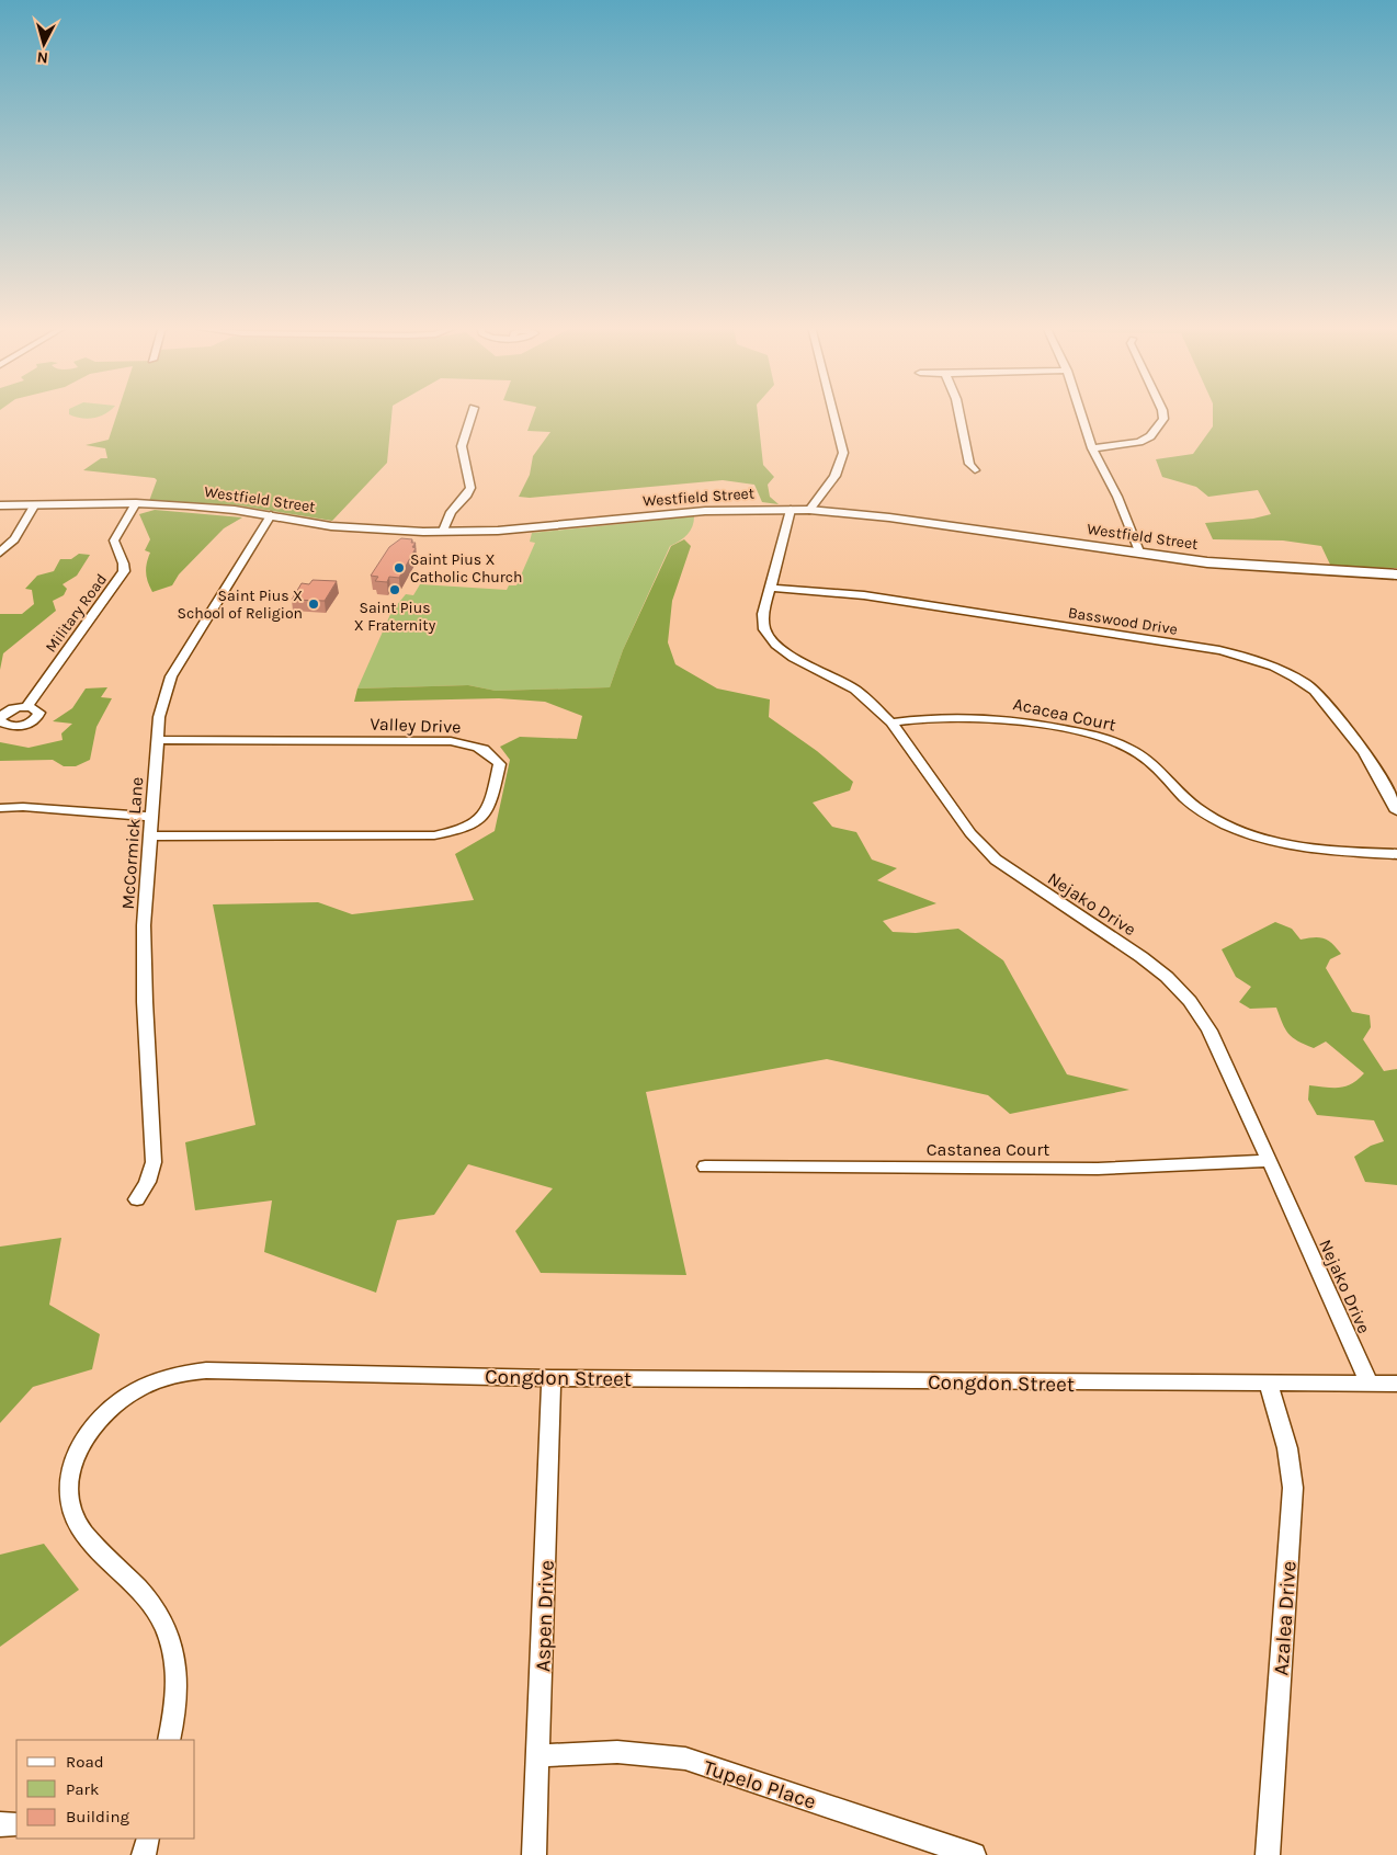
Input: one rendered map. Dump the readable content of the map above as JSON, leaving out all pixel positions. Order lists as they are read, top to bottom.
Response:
{
  "streets": {
    "main road": ["Westfield Street"],
    "street": [
      "Military Road",
      "Basswood Drive",
      "Acacea Court",
      "Valley Drive",
      "McCormick Lane",
      "Nejako Drive",
      "Castanea Court",
      "Congdon Street",
      "Aspen Drive",
      "Azalea Drive",
      "Tupelo Place"
    ]
  },
  "crossings": [
    ["Westfield Street", "Military Road"],
    ["Westfield Street", "McCormick Lane"],
    ["Westfield Street", "Nejako Drive"],
    ["Basswood Drive", "Nejako Drive"],
    ["Acacea Court", "Nejako Drive"],
    ["Valley Drive", "McCormick Lane"],
    ["Nejako Drive", "Castanea Court"],
    ["Nejako Drive", "Congdon Street"],
    ["Congdon Street", "Aspen Drive"],
    ["Congdon Street", "Azalea Drive"],
    ["Aspen Drive", "Tupelo Place"]
  ],
  "places": ["Saint Pius X Catholic Church", "Saint Pius X Fraternity", "Saint Pius X School of Religion"],
  "legend": ["Road", "Park", "Building"],
  "north": "bottom"
}
